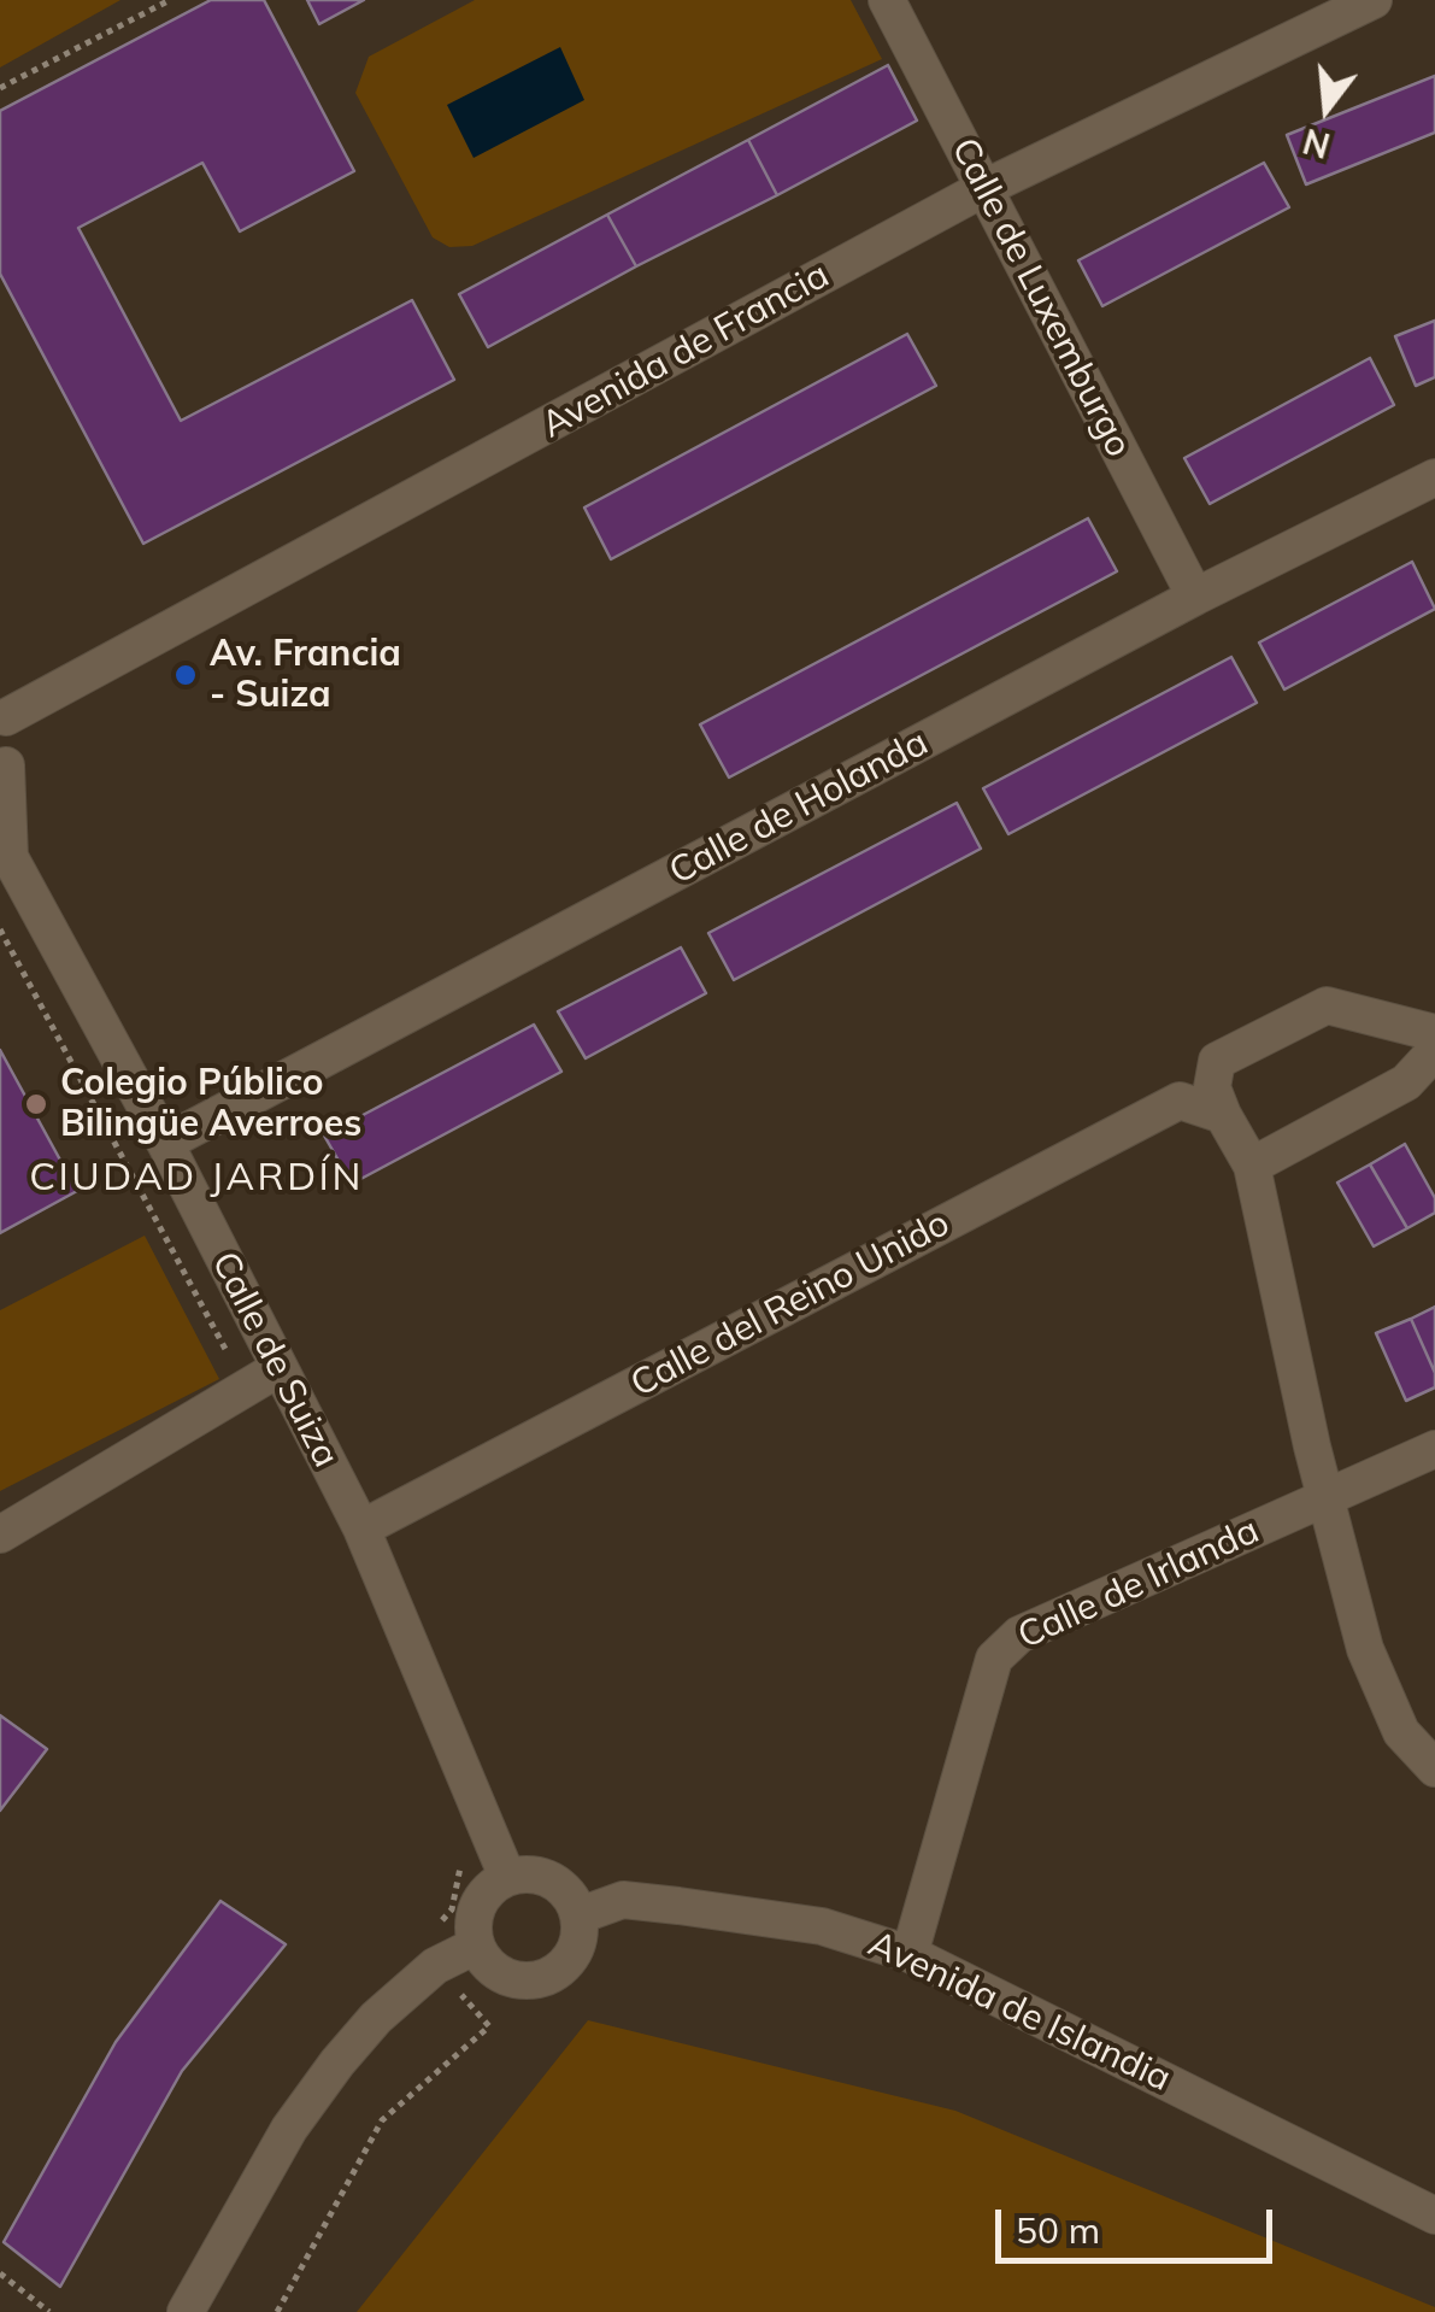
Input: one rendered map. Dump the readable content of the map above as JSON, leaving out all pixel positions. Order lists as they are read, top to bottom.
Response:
{
  "streets": {
    "street": [
      "Calle de Luxemburgo",
      "Avenida de Francia",
      "Calle de Holanda",
      "Calle del Reino Unido",
      "Calle de Suiza",
      "Calle de Irlanda",
      "Avenida de Islandia"
    ]
  },
  "crossings": [
    ["Calle de Luxemburgo", "Avenida de Francia"],
    ["Calle de Luxemburgo", "Calle de Holanda"],
    ["Calle de Holanda", "Calle de Suiza"],
    ["Calle del Reino Unido", "Calle de Suiza"],
    ["Calle de Suiza", "Avenida de Islandia"],
    ["Calle de Irlanda", "Avenida de Islandia"]
  ],
  "districts": ["CIUDAD JARDÍN"],
  "places": ["Av. Francia - Suiza", "Colegio Público Bilingüe Averroes"],
  "scale_bar": "50 m",
  "north": "bottom"
}
